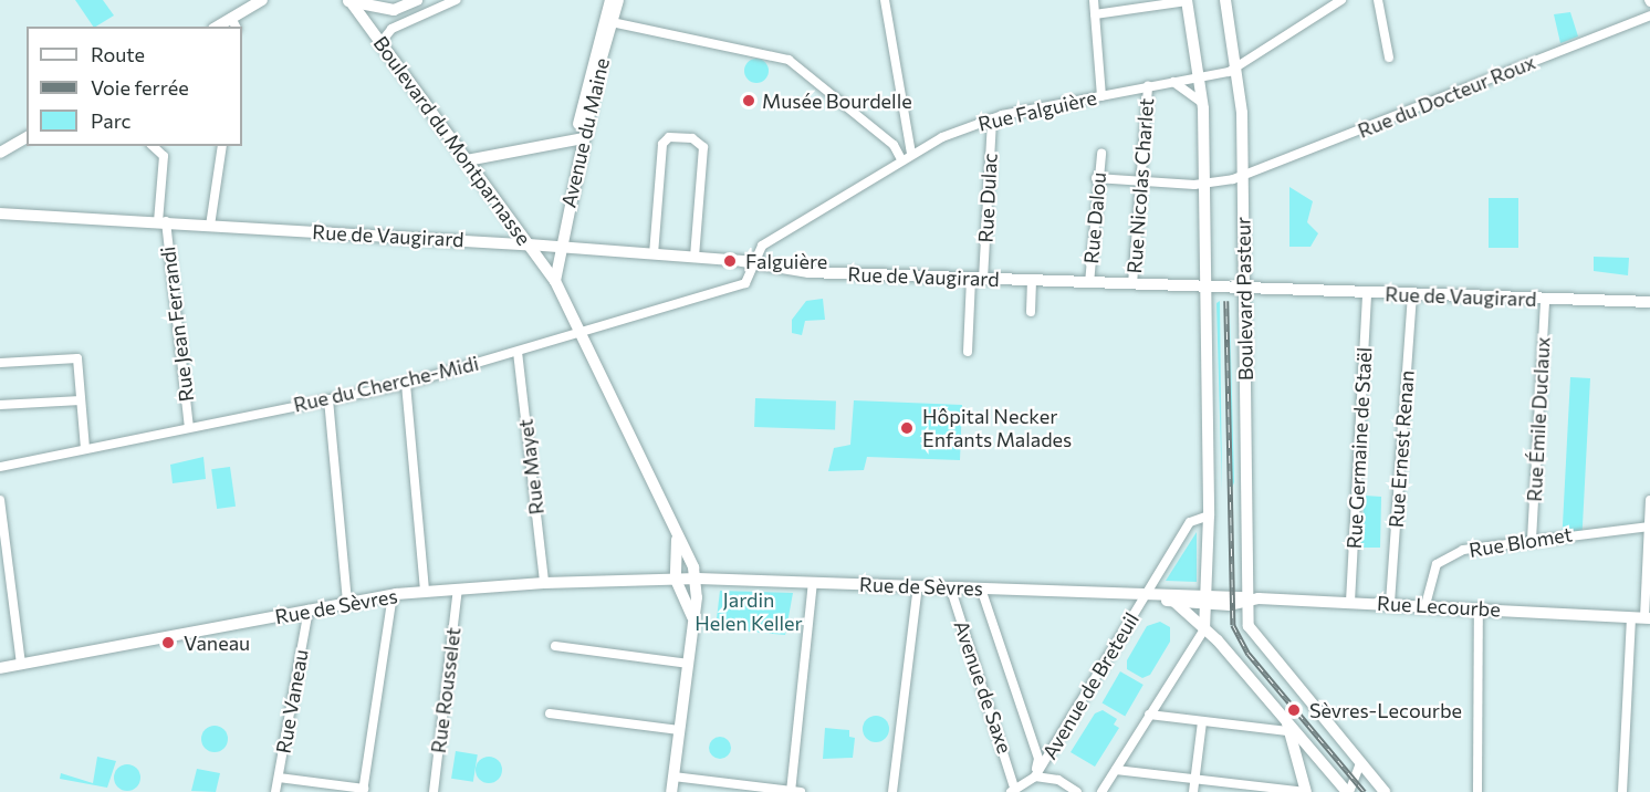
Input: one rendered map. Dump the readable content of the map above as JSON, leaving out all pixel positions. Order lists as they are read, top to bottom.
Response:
{
  "streets": {
    "main road": [
      "Avenue du Maine",
      "Boulevard du Montparnasse",
      "Rue de Vaugirard",
      "Boulevard Pasteur",
      "Rue de Sèvres",
      "Rue Lecourbe"
    ],
    "street": [
      "Rue du Docteur Roux",
      "Rue Falguière",
      "Rue Nicolas Charlet",
      "Rue Dulac",
      "Rue Dalou",
      "Rue Jean Ferrandi",
      "Rue du Cherche-Midi",
      "Rue Émile Duclaux",
      "Rue Germaine de Staël",
      "Rue Ernest Renan",
      "Rue Mayet",
      "Rue Blomet",
      "Avenue de Breteuil",
      "Avenue de Saxe",
      "Rue Rousselet",
      "Rue Vaneau"
    ]
  },
  "crossings": [
    ["Rue du Docteur Roux", "Rue Nicolas Charlet"],
    ["Rue du Docteur Roux", "Rue Dalou"],
    ["Rue du Docteur Roux", "Boulevard Pasteur"],
    ["Rue Falguière", "Rue Nicolas Charlet"],
    ["Rue Falguière", "Rue Dulac"],
    ["Rue Falguière", "Rue de Vaugirard"],
    ["Rue Falguière", "Boulevard Pasteur"],
    ["Rue Falguière", "Rue du Cherche-Midi"],
    ["Avenue du Maine", "Boulevard du Montparnasse"],
    ["Avenue du Maine", "Rue de Vaugirard"],
    ["Boulevard du Montparnasse", "Rue de Vaugirard"],
    ["Boulevard du Montparnasse", "Rue du Cherche-Midi"],
    ["Boulevard du Montparnasse", "Rue de Sèvres"],
    ["Rue Nicolas Charlet", "Rue de Vaugirard"],
    ["Rue Dulac", "Rue de Vaugirard"],
    ["Rue Dalou", "Rue de Vaugirard"],
    ["Rue de Vaugirard", "Boulevard Pasteur"],
    ["Rue de Vaugirard", "Rue Jean Ferrandi"],
    ["Rue de Vaugirard", "Rue du Cherche-Midi"],
    ["Rue de Vaugirard", "Rue Émile Duclaux"],
    ["Rue de Vaugirard", "Rue Germaine de Staël"],
    ["Rue de Vaugirard", "Rue Ernest Renan"],
    ["Boulevard Pasteur", "Rue de Sèvres"],
    ["Boulevard Pasteur", "Rue Lecourbe"],
    ["Rue Jean Ferrandi", "Rue du Cherche-Midi"],
    ["Rue du Cherche-Midi", "Rue Mayet"],
    ["Rue Émile Duclaux", "Rue Blomet"],
    ["Rue Germaine de Staël", "Rue Lecourbe"],
    ["Rue Ernest Renan", "Rue Lecourbe"],
    ["Rue Mayet", "Rue de Sèvres"],
    ["Rue Blomet", "Rue Lecourbe"],
    ["Rue de Sèvres", "Rue Lecourbe"],
    ["Rue de Sèvres", "Avenue de Breteuil"],
    ["Rue de Sèvres", "Avenue de Saxe"],
    ["Rue de Sèvres", "Rue Rousselet"],
    ["Rue de Sèvres", "Rue Vaneau"],
    ["Avenue de Breteuil", "Avenue de Saxe"]
  ],
  "parks": ["Jardin Helen Keller"],
  "places": [
    "Musée Bourdelle",
    "Falguière",
    "Hôpital Necker Enfants Malades",
    "Vaneau",
    "Sèvres-Lecourbe"
  ],
  "legend": ["Route", "Voie ferrée", "Parc"]
}
